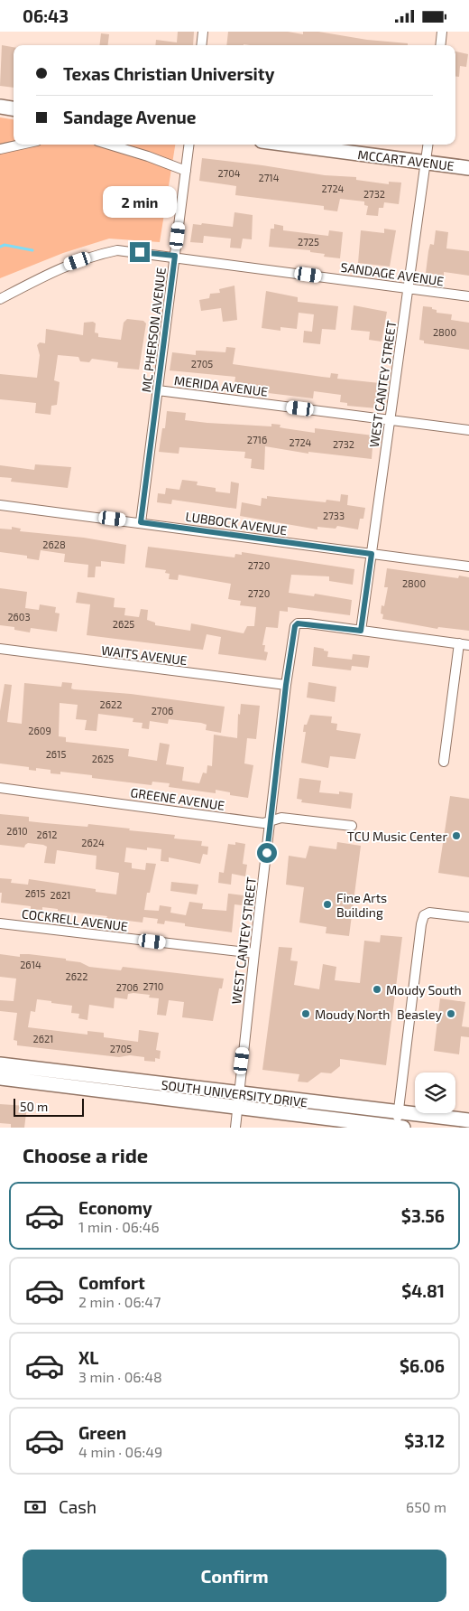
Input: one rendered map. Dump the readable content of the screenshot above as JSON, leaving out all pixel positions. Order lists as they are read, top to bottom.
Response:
{
  "streets": {
    "main road": ["MCCART AVENUE", "SOUTH UNIVERSITY DRIVE"],
    "street": [
      "SANDAGE AVENUE",
      "MC PHERSON AVENUE",
      "WEST CANTEY STREET",
      "MERIDA AVENUE",
      "LUBBOCK AVENUE",
      "WAITS AVENUE",
      "GREENE AVENUE",
      "COCKRELL AVENUE"
    ]
  },
  "crossings": [
    ["MCCART AVENUE", "WEST CANTEY STREET"],
    ["SANDAGE AVENUE", "MC PHERSON AVENUE"],
    ["SANDAGE AVENUE", "WEST CANTEY STREET"],
    ["MC PHERSON AVENUE", "MERIDA AVENUE"],
    ["MC PHERSON AVENUE", "LUBBOCK AVENUE"],
    ["WEST CANTEY STREET", "MERIDA AVENUE"],
    ["WEST CANTEY STREET", "LUBBOCK AVENUE"],
    ["WEST CANTEY STREET", "WAITS AVENUE"],
    ["WEST CANTEY STREET", "GREENE AVENUE"],
    ["WEST CANTEY STREET", "COCKRELL AVENUE"],
    ["WEST CANTEY STREET", "SOUTH UNIVERSITY DRIVE"]
  ],
  "places": [
    "TCU Music Center",
    "Fine Arts Building",
    "Moudy South",
    "Moudy North",
    "Beasley"
  ],
  "house_numbers": [
    "2704",
    "2714",
    "2724",
    "2732",
    "2725",
    "2800",
    "2705",
    "2716",
    "2724",
    "2732",
    "2733",
    "2628",
    "2720",
    "2800",
    "2720",
    "2603",
    "2625",
    "2622",
    "2706",
    "2609",
    "2615",
    "2625",
    "2610",
    "2612",
    "2624",
    "2615",
    "2621",
    "2614",
    "2622",
    "2710",
    "2706",
    "2621",
    "2705"
  ],
  "scale_bar": "50 m",
  "page": {
    "status": "06:43",
    "banner": ["Texas Christian University", "Sandage Avenue"],
    "bubble": "2 min",
    "scale": "50 m",
    "heading": "Choose a ride",
    "list": [
      {
        "name": "Economy",
        "note": "1 min · 06:46",
        "value": "$3.56"
      },
      {
        "name": "Comfort",
        "note": "2 min · 06:47",
        "value": "$4.81"
      },
      {
        "name": "XL",
        "note": "3 min · 06:48",
        "value": "$6.06"
      },
      {
        "name": "Green",
        "note": "4 min · 06:49",
        "value": "$3.12"
      }
    ],
    "pay": ["Cash", "650 m"],
    "buttons": "Confirm"
  }
}
